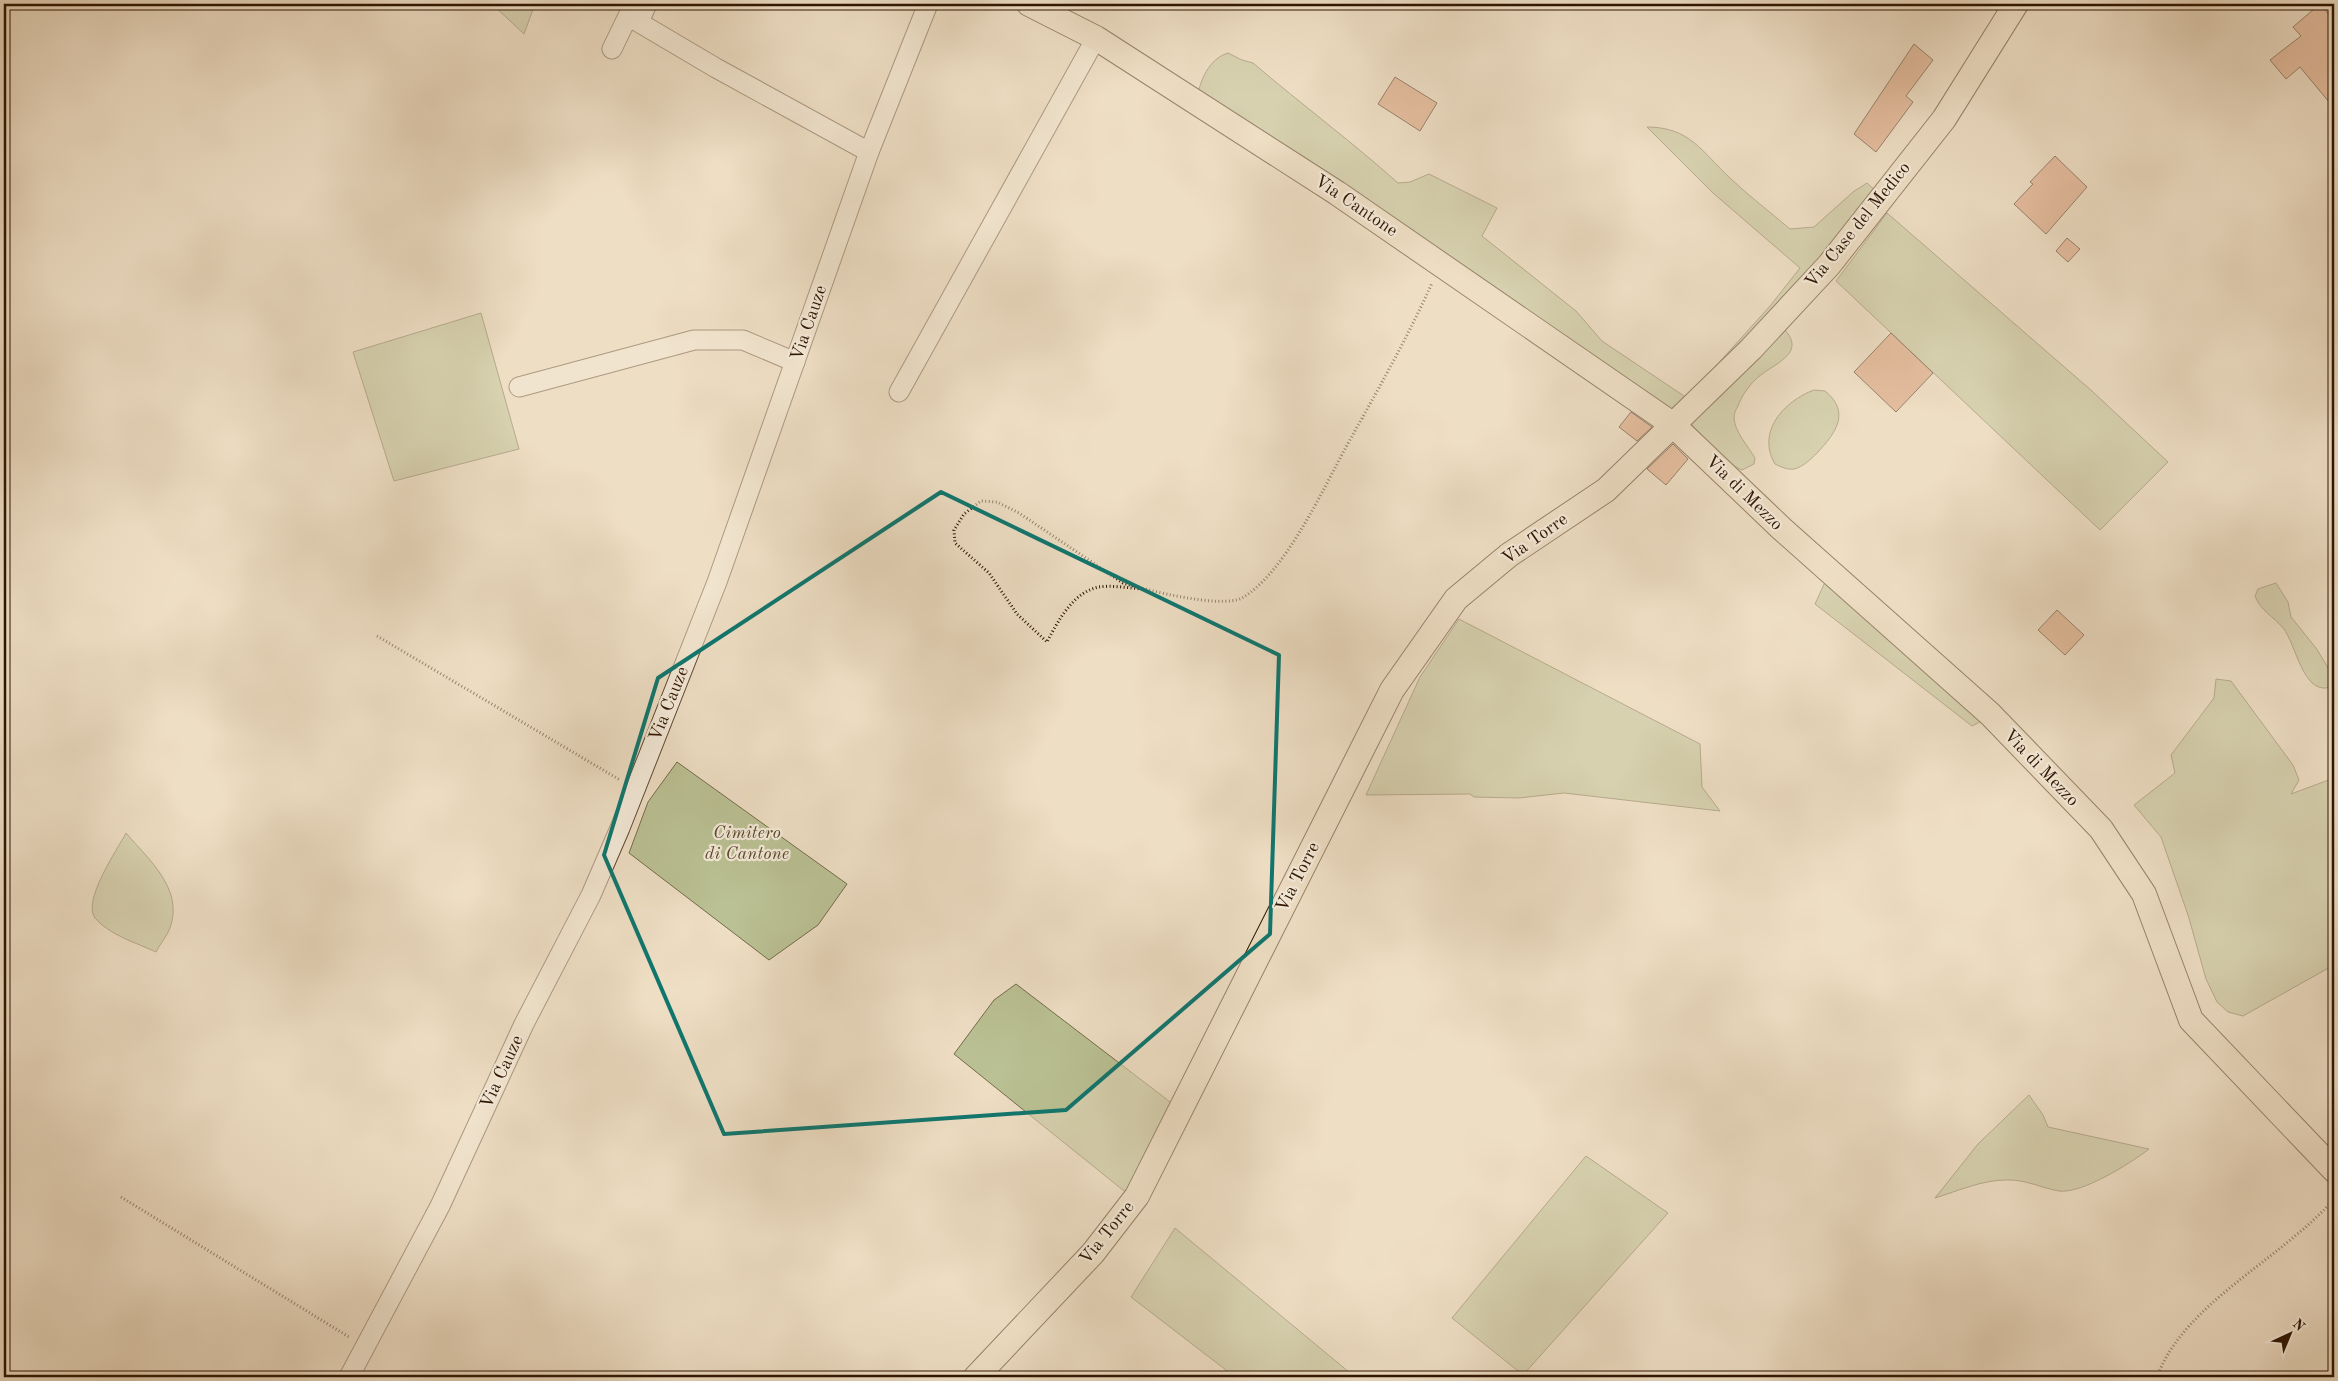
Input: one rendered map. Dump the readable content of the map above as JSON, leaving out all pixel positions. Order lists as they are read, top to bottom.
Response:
{
  "streets": {
    "main road": [
      "Via Cantone",
      "Via Case del Medico",
      "Via di Mezzo",
      "Via Torre"
    ],
    "street": ["Via Cauze"]
  },
  "crossings": [
    ["Via Cantone", "Via Case del Medico"],
    ["Via Cantone", "Via di Mezzo"],
    ["Via Cantone", "Via Torre"],
    ["Via Case del Medico", "Via di Mezzo"],
    ["Via Case del Medico", "Via Torre"],
    ["Via di Mezzo", "Via Torre"]
  ],
  "parks": ["Cimitero di Cantone"],
  "north": "top right"
}
